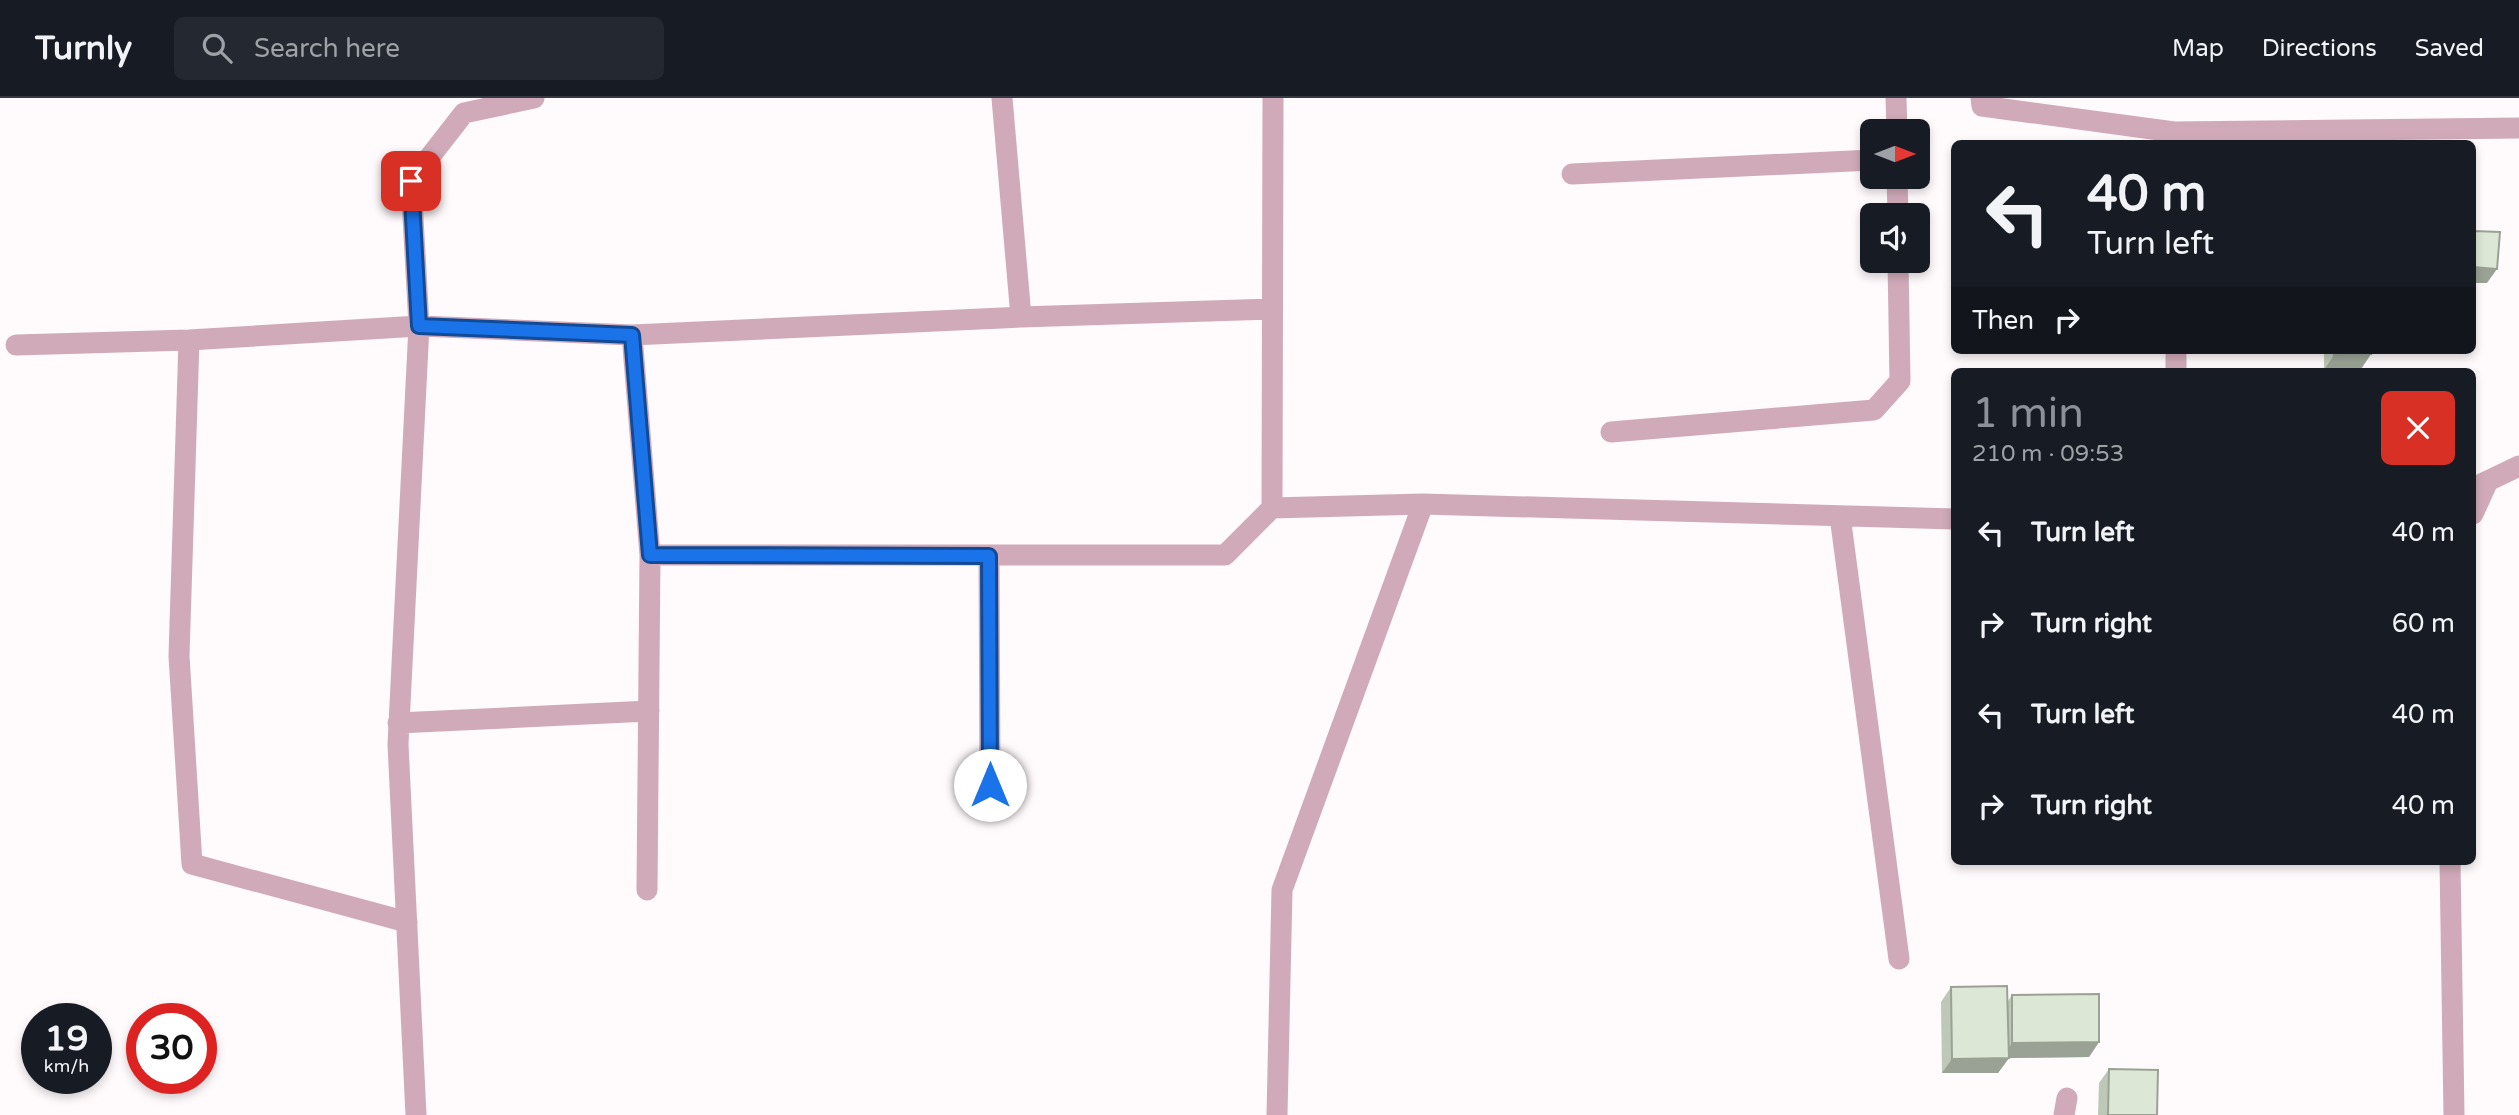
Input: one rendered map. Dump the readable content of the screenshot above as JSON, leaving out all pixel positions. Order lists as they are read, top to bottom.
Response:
{
  "north": "right",
  "page": {
    "header": "Turnly",
    "search": "Search here",
    "nav": ["Map", "Directions", "Saved"],
    "turn": ["40 m", "Turn left"],
    "then": "Then",
    "heading": ["1 min", "210 m · 09:53"],
    "list": [
      {
        "name": "Turn left",
        "value": "40 m"
      },
      {
        "name": "Turn right",
        "value": "60 m"
      },
      {
        "name": "Turn left",
        "value": "40 m"
      },
      {
        "name": "Turn right",
        "value": "40 m"
      }
    ],
    "speed": "19 km/h",
    "limit": "30"
  }
}
